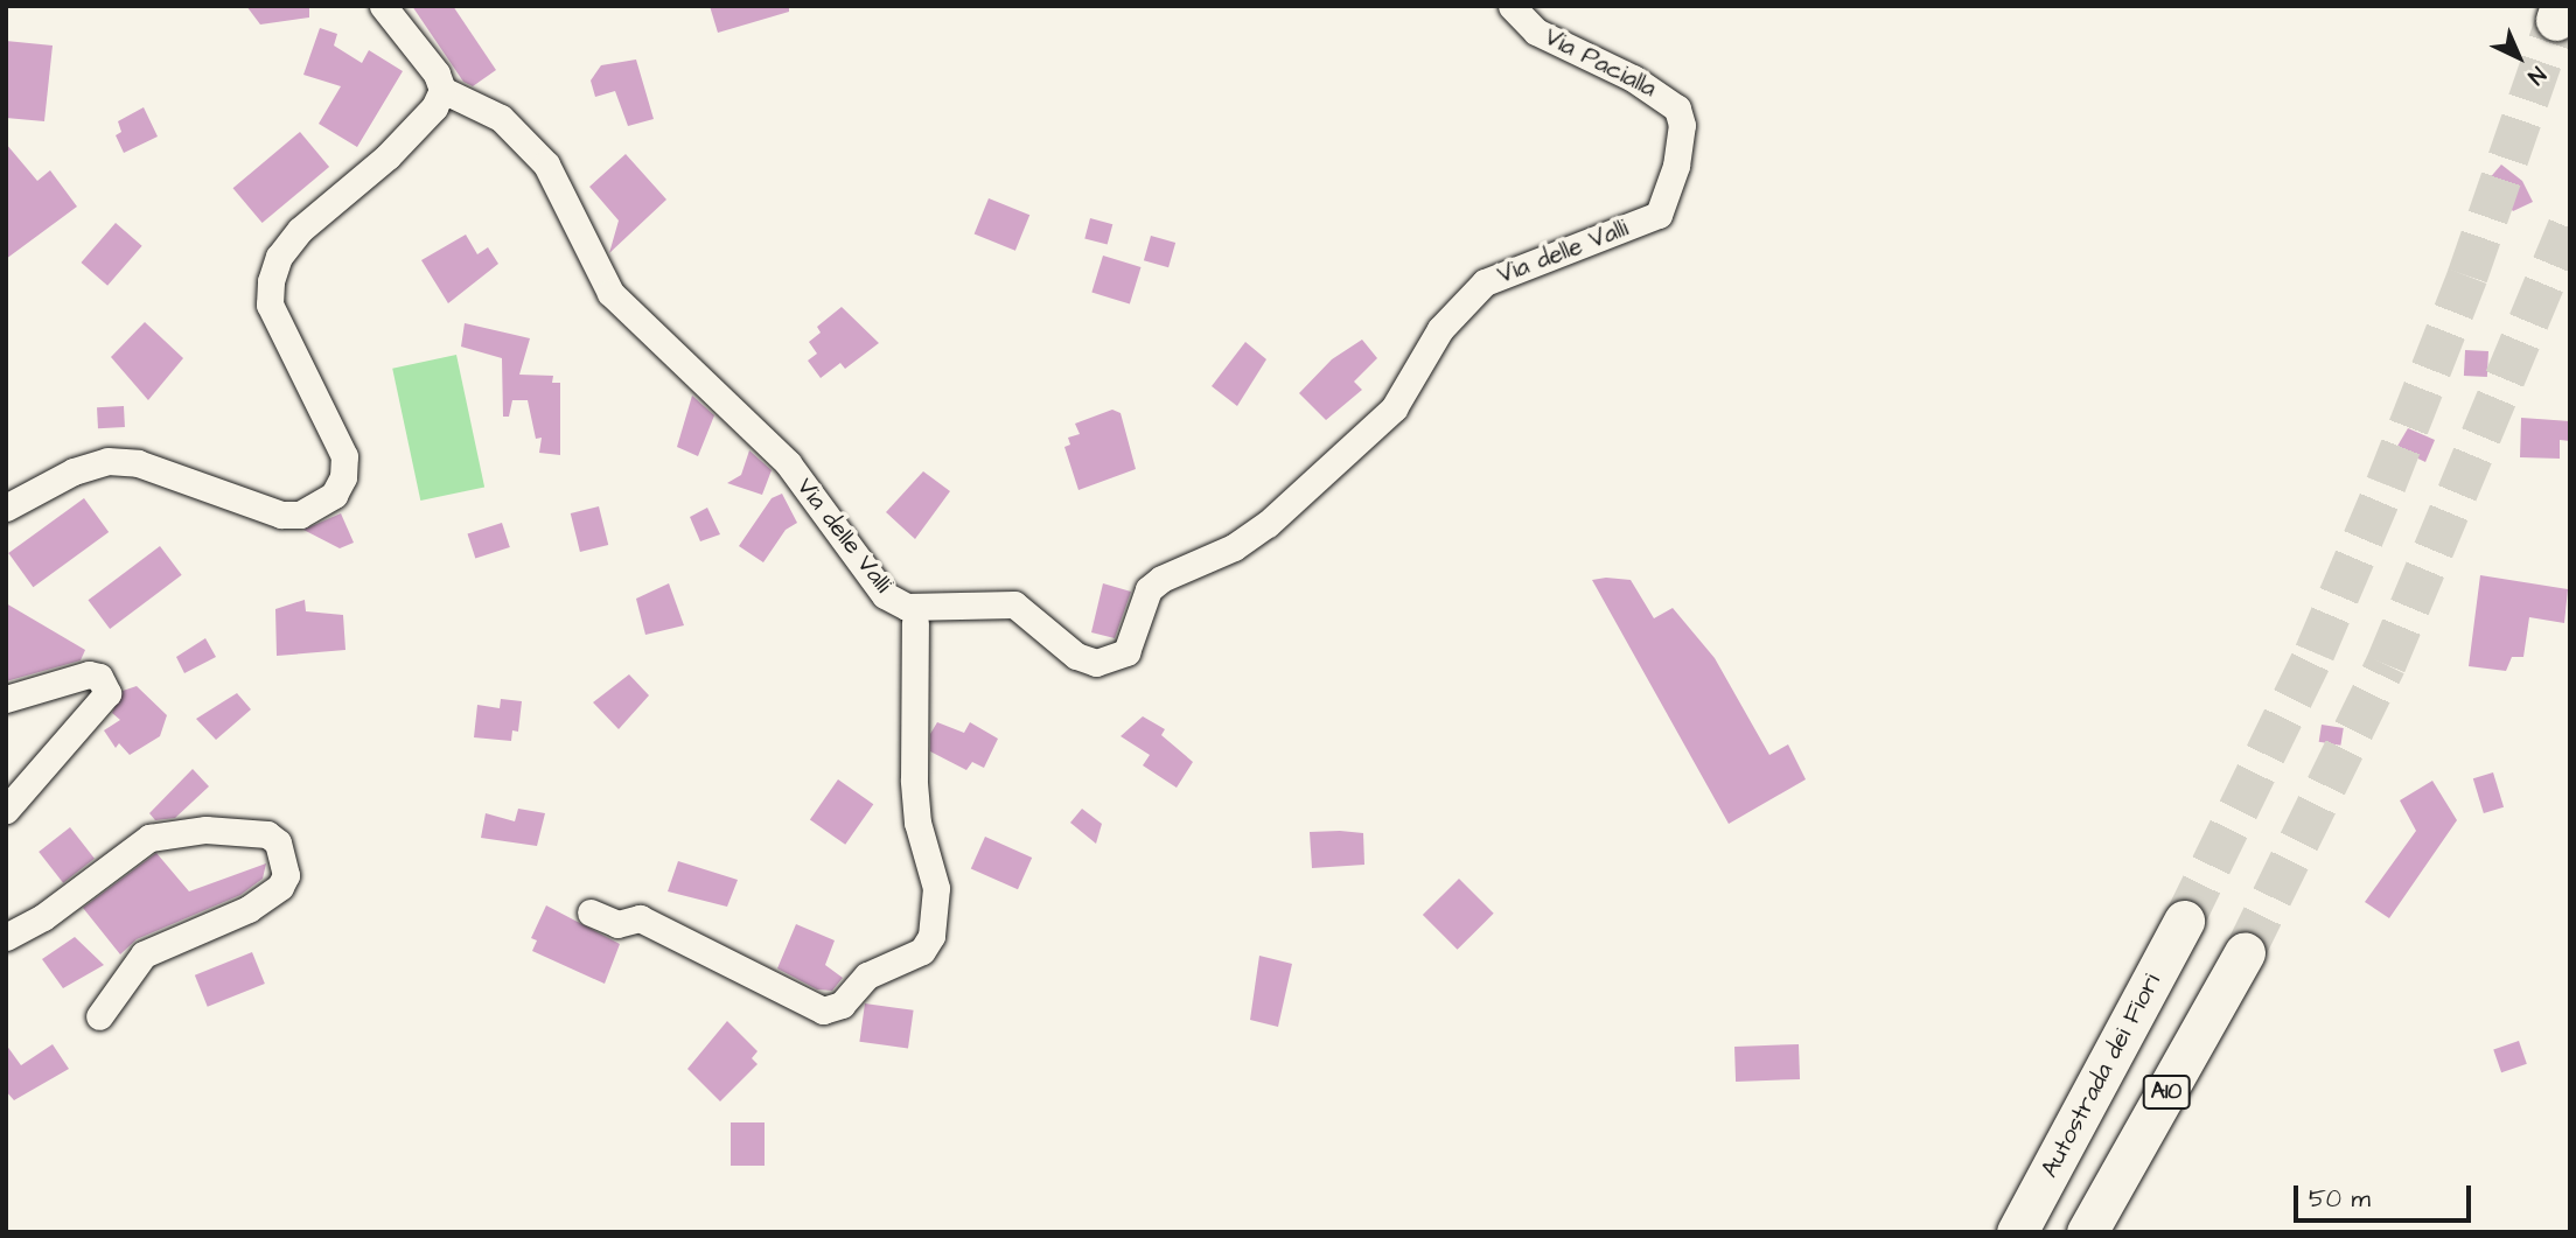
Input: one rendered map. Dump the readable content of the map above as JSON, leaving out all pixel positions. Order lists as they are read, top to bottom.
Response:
{
  "streets": {
    "highway": ["Autostrada dei Fiori", "A10"],
    "street": ["Via Pacialla", "Via delle Valli"]
  },
  "crossings": [
    ["Via Pacialla", "Via delle Valli"]
  ],
  "scale_bar": "50 m",
  "north": "bottom right"
}
